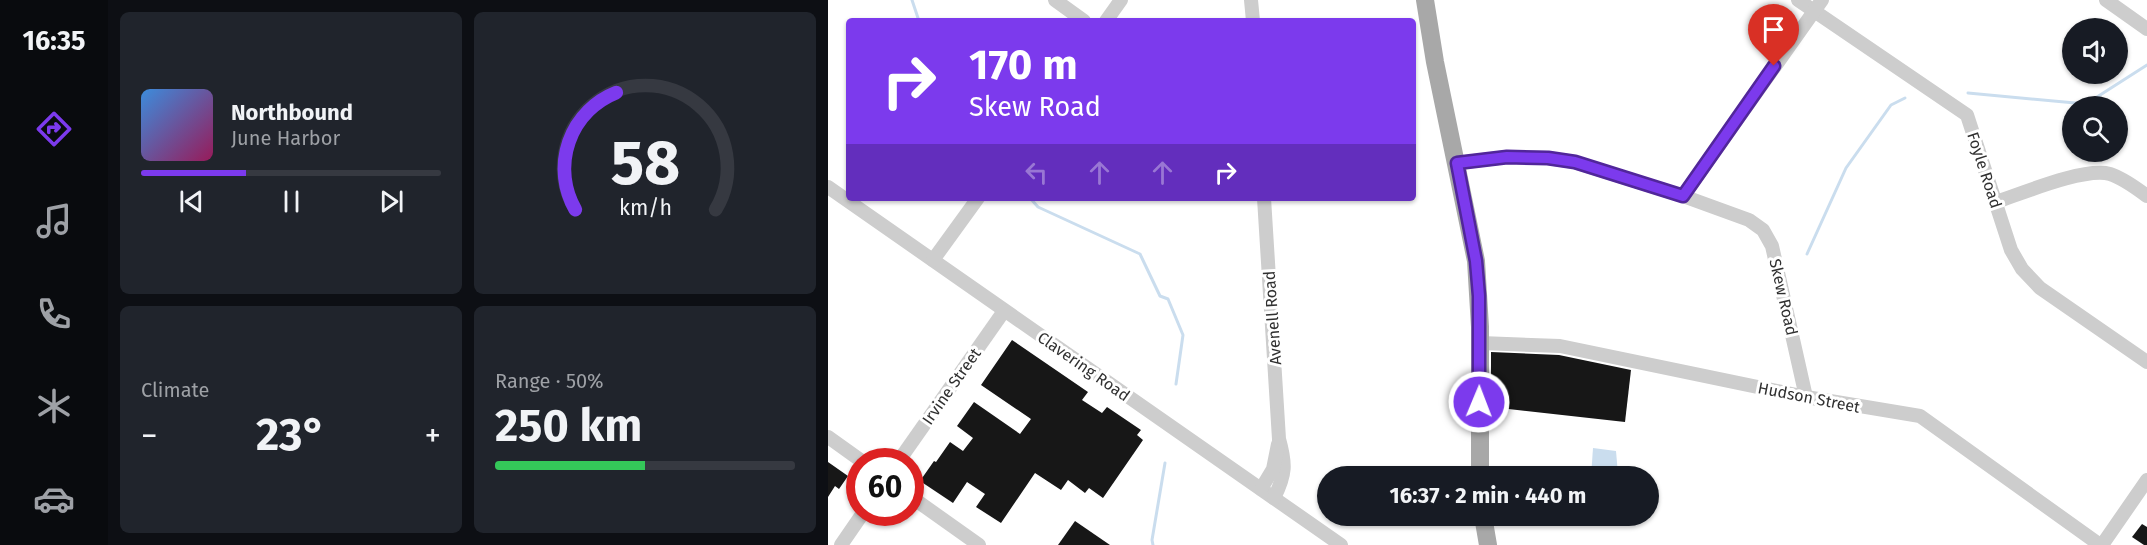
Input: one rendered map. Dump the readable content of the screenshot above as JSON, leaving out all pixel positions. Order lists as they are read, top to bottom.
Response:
{
  "streets": {
    "street": [
      "Foyle Road",
      "Skew Road",
      "Avenell Road",
      "Clavering Road",
      "Irvine Street",
      "Hudson Street"
    ]
  },
  "crossings": [
    ["Skew Road", "Hudson Street"],
    ["Avenell Road", "Clavering Road"],
    ["Clavering Road", "Irvine Street"]
  ],
  "page": {
    "tabs": "16:35",
    "turn": ["170 m", "Skew Road"],
    "song": ["Northbound", "June Harbor"],
    "tile": [
      "Climate",
      ["Range · 50%", "250 km"]
    ],
    "heat": ["−", "23°", "+"],
    "limit": "60",
    "trip": "16:37 · 2 min · 440 m",
    "gauge": ["58", "km/h"]
  }
}
